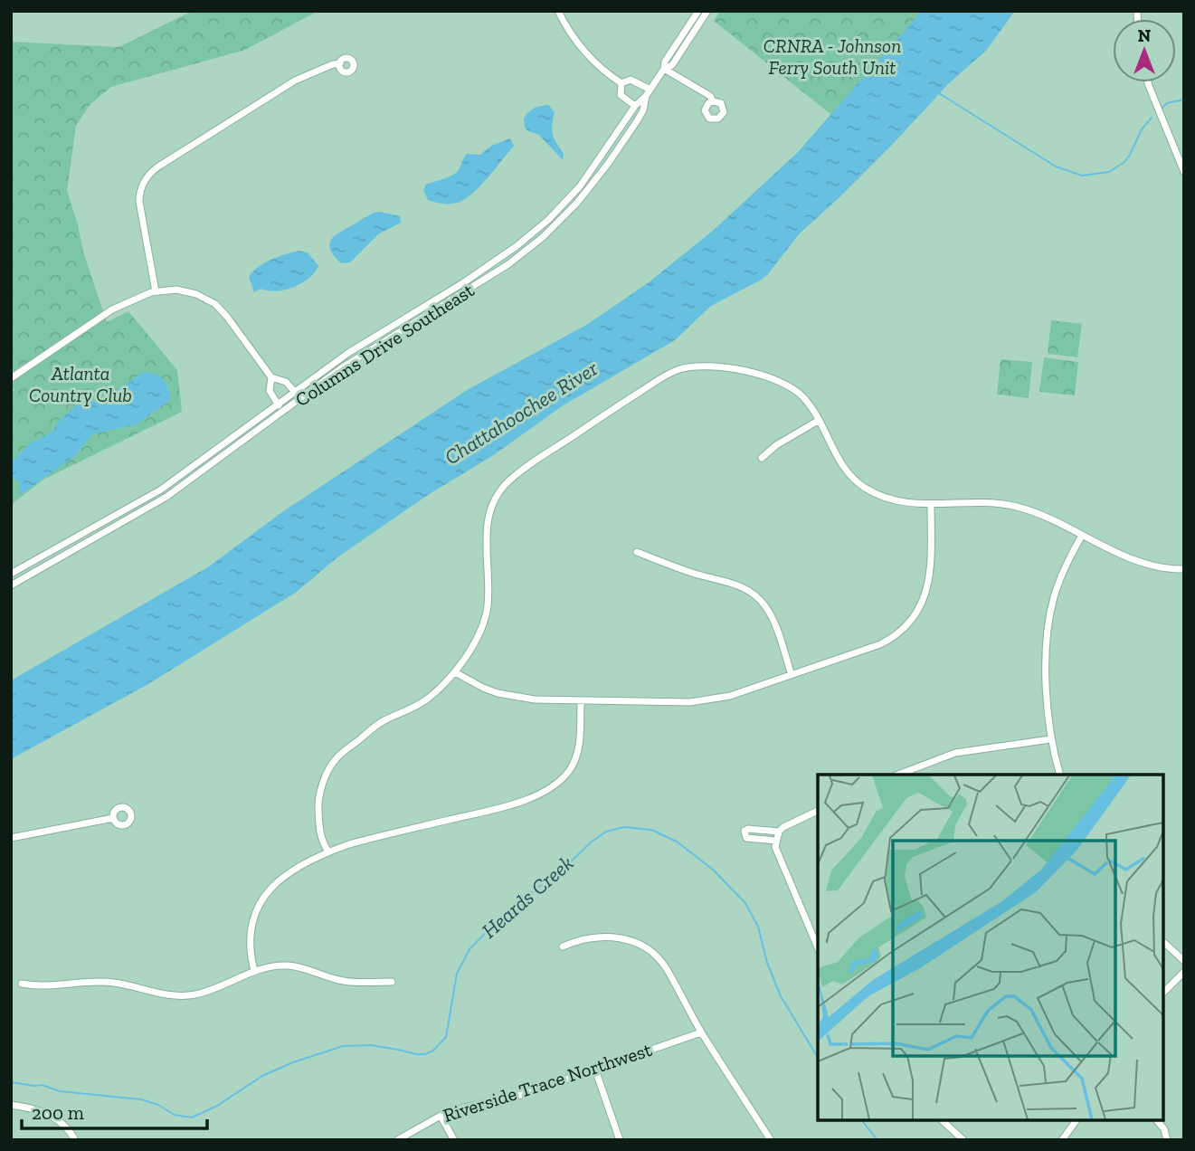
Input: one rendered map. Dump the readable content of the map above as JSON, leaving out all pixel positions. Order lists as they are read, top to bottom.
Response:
{
  "streets": {
    "street": ["Columns Drive Southeast", "Riverside Trace Northwest"]
  },
  "water": ["Chattahoochee River", "Heards Creek"],
  "parks": ["CRNRA - Johnson Ferry South Unit", "Atlanta Country Club"],
  "scale_bar": "200 m",
  "north": "top"
}
